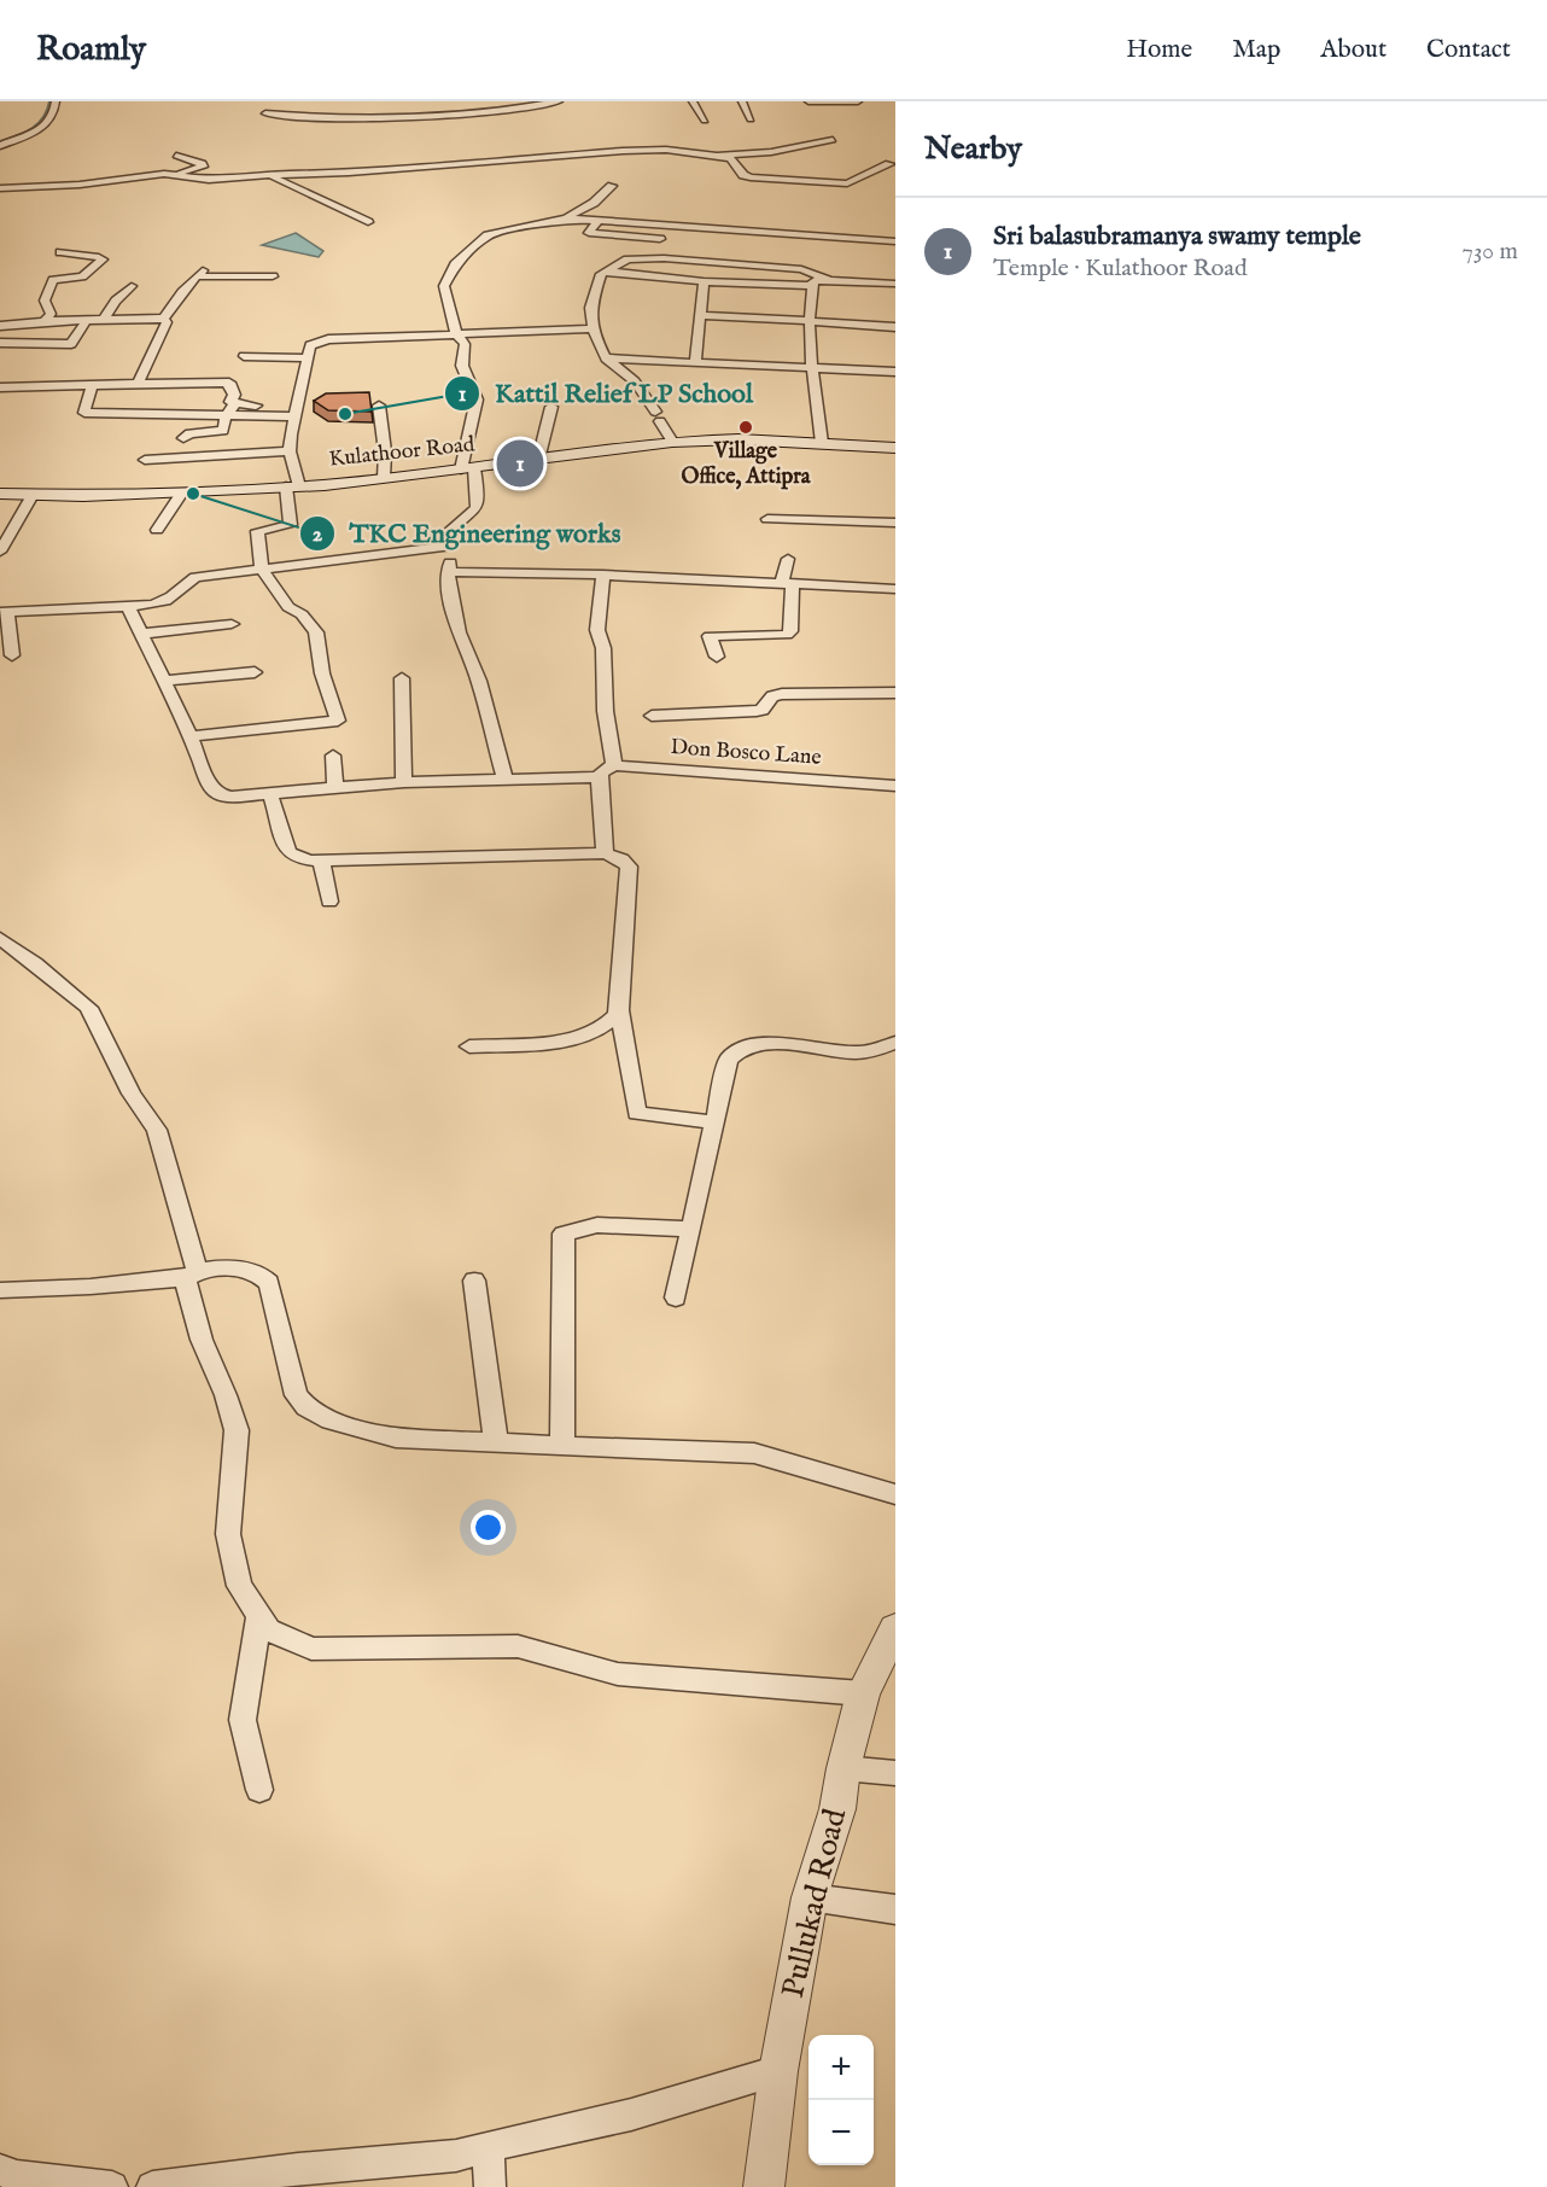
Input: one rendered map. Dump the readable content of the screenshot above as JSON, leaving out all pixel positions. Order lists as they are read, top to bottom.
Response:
{
  "streets": {
    "main road": ["Kulathoor Road"],
    "street": ["Don Bosco Lane", "Pullukad Road"]
  },
  "places": ["Kattil Relief LP School", "Village Office, Attipra", "TKC Engineering works"],
  "page": {
    "header": "Roamly",
    "nav": [
      "Home",
      "Map",
      "About",
      "Contact"
    ],
    "heading": "Nearby",
    "list": [
      {
        "mark": "1",
        "name": "Sri balasubramanya swamy temple",
        "note": "Temple · Kulathoor Road",
        "value": "730 m"
      }
    ],
    "pins": "1",
    "map_buttons": ["+", "−"]
  }
}
